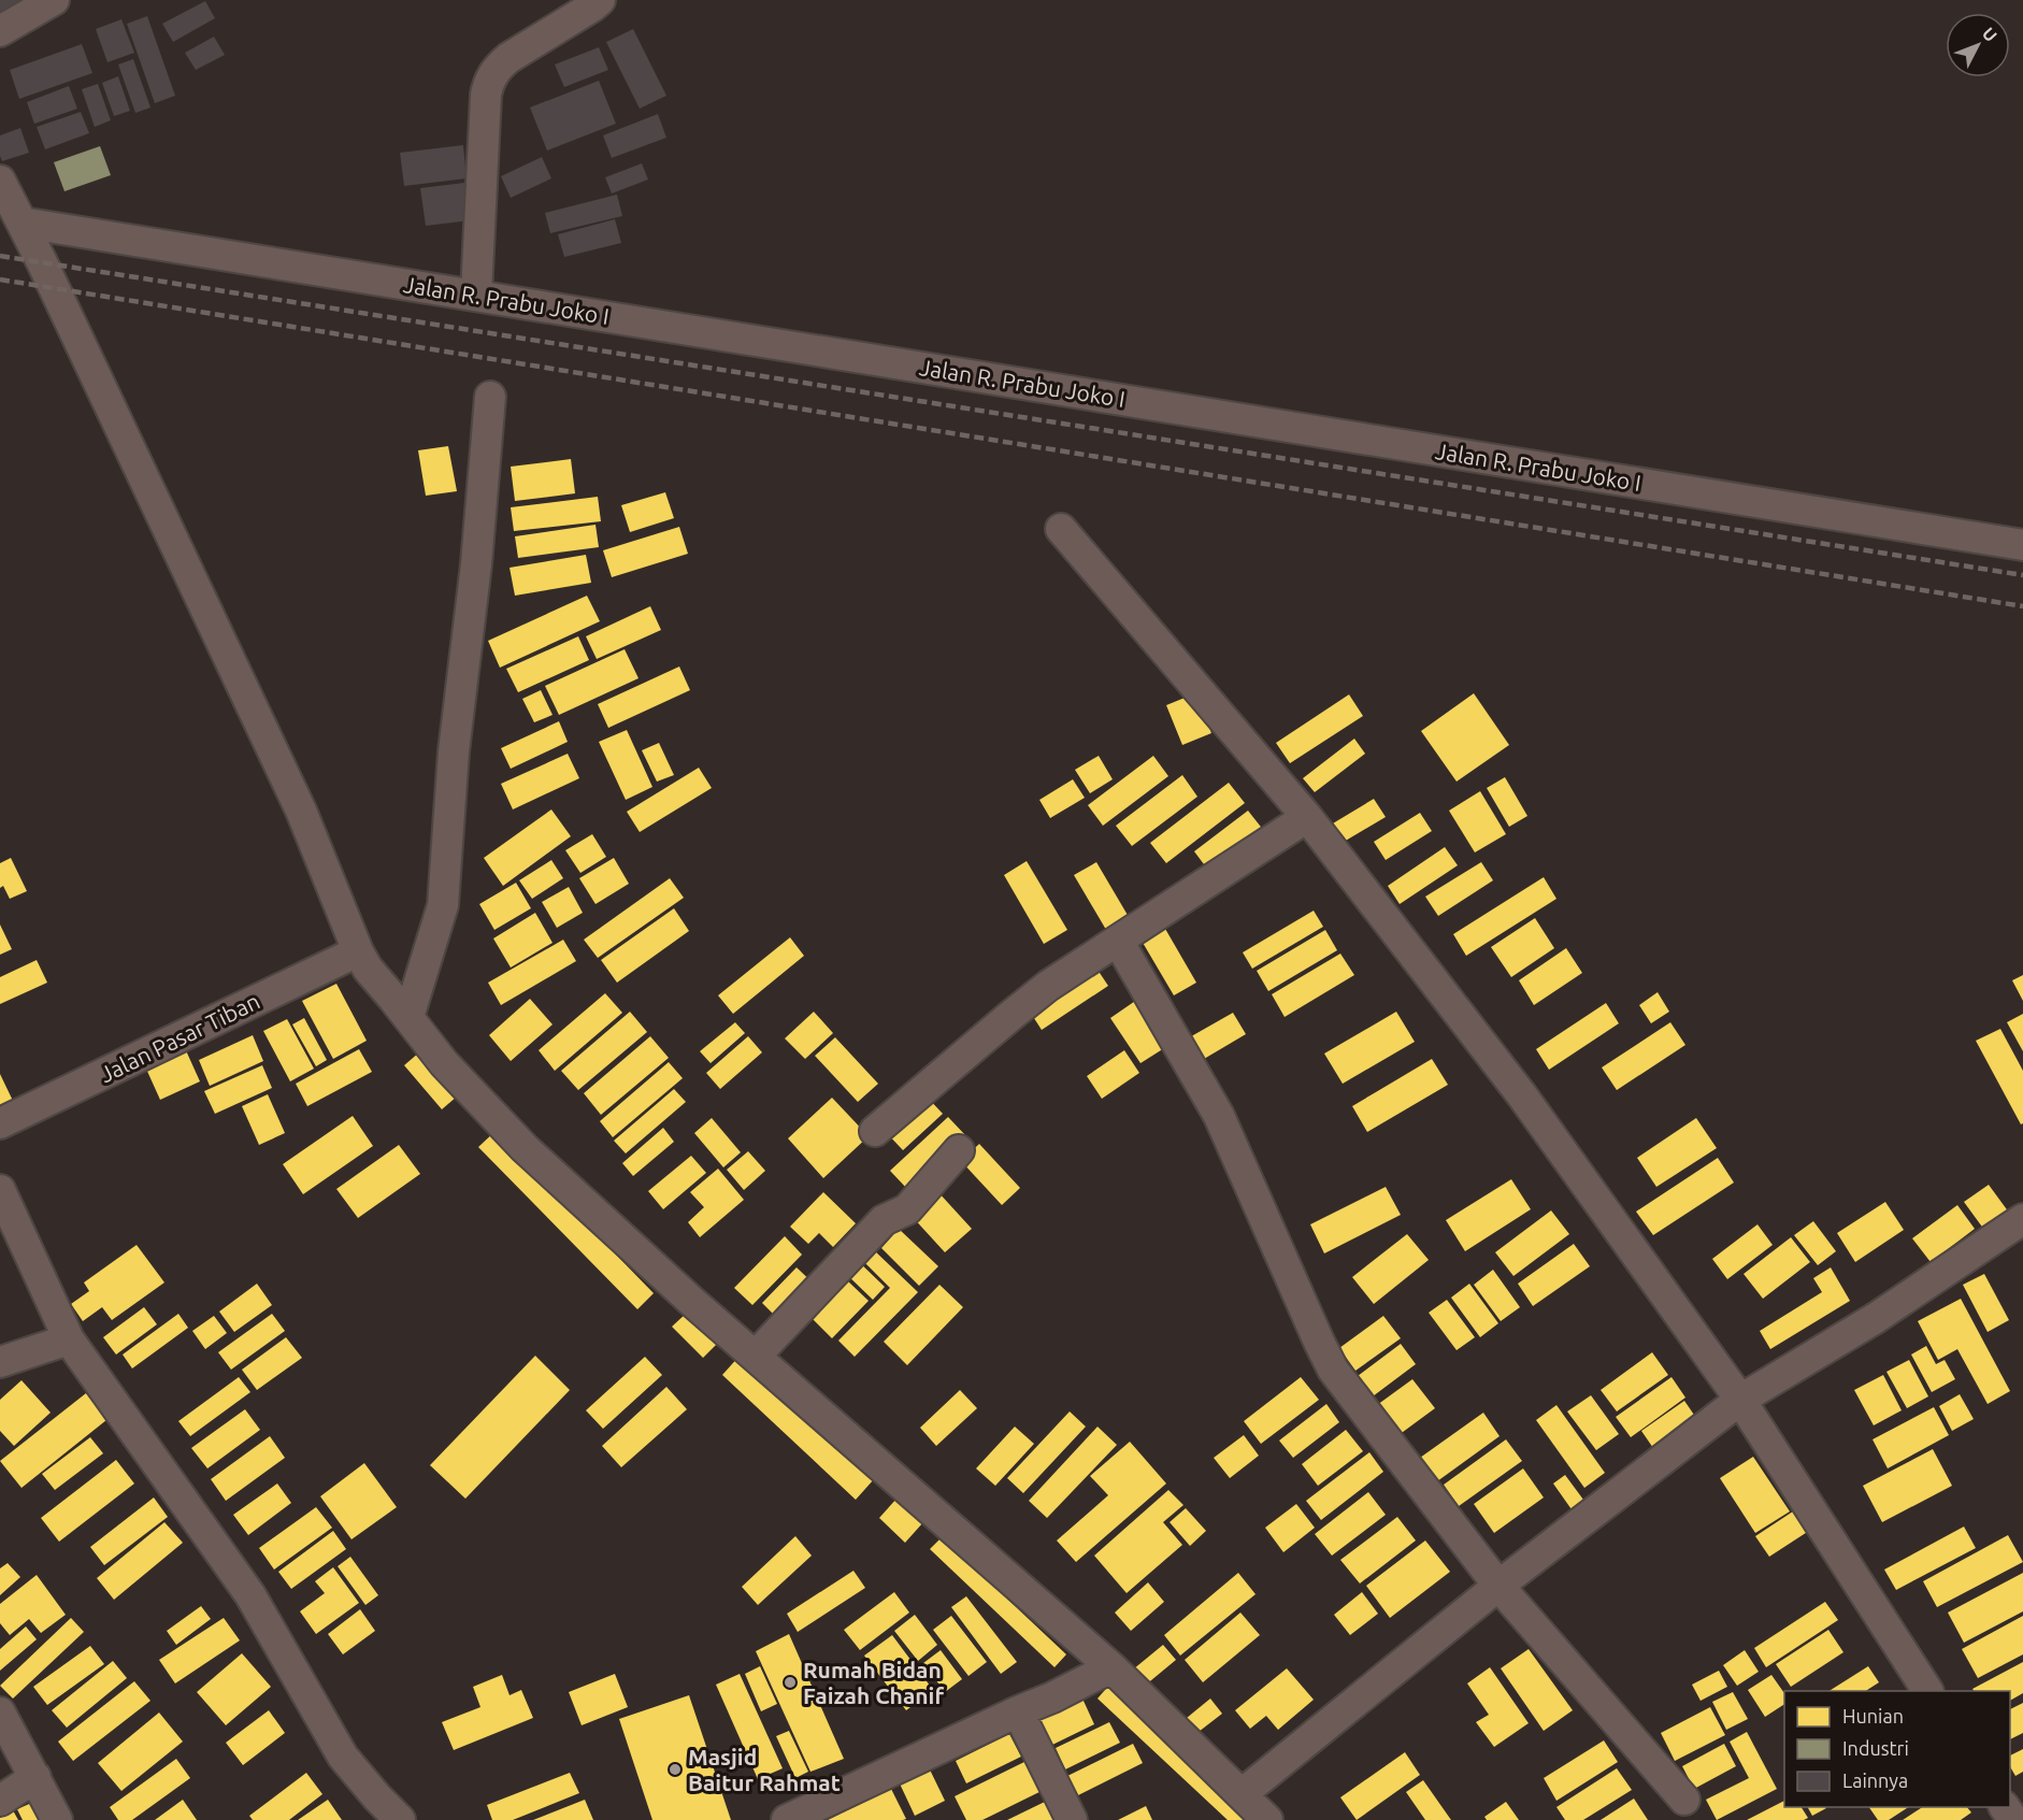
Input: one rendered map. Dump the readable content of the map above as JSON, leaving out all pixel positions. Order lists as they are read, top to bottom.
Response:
{
  "streets": {
    "street": ["Jalan R. Prabu Joko I", "Jalan Pasar Tiban"]
  },
  "places": ["Rumah Bidan Faizah Chanif", "Masjid Baitur Rahmat"],
  "legend": ["Hunian", "Industri", "Lainnya"],
  "north": "top right"
}
